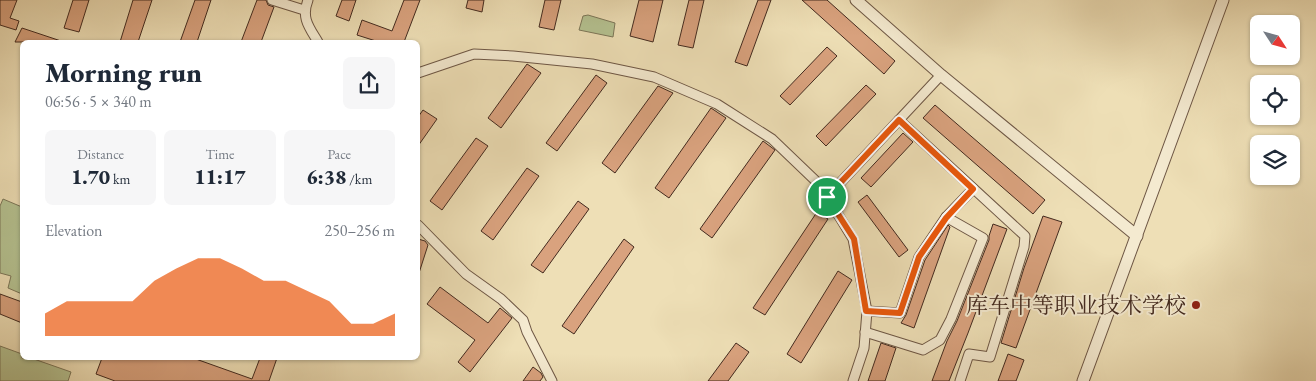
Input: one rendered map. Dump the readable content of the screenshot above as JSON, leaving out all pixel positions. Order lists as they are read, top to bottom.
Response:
{
  "places": ["库车中等职业技术学校"],
  "north": "bottom right",
  "page": {
    "heading": ["Morning run", "06:56 · 5 × 340 m"],
    "stats": [
      ["Distance", "1.70 km"],
      ["Time", "11:17"],
      ["Pace", "6:38 /km"]
    ],
    "chart": ["Elevation", "250–256 m"]
  }
}
